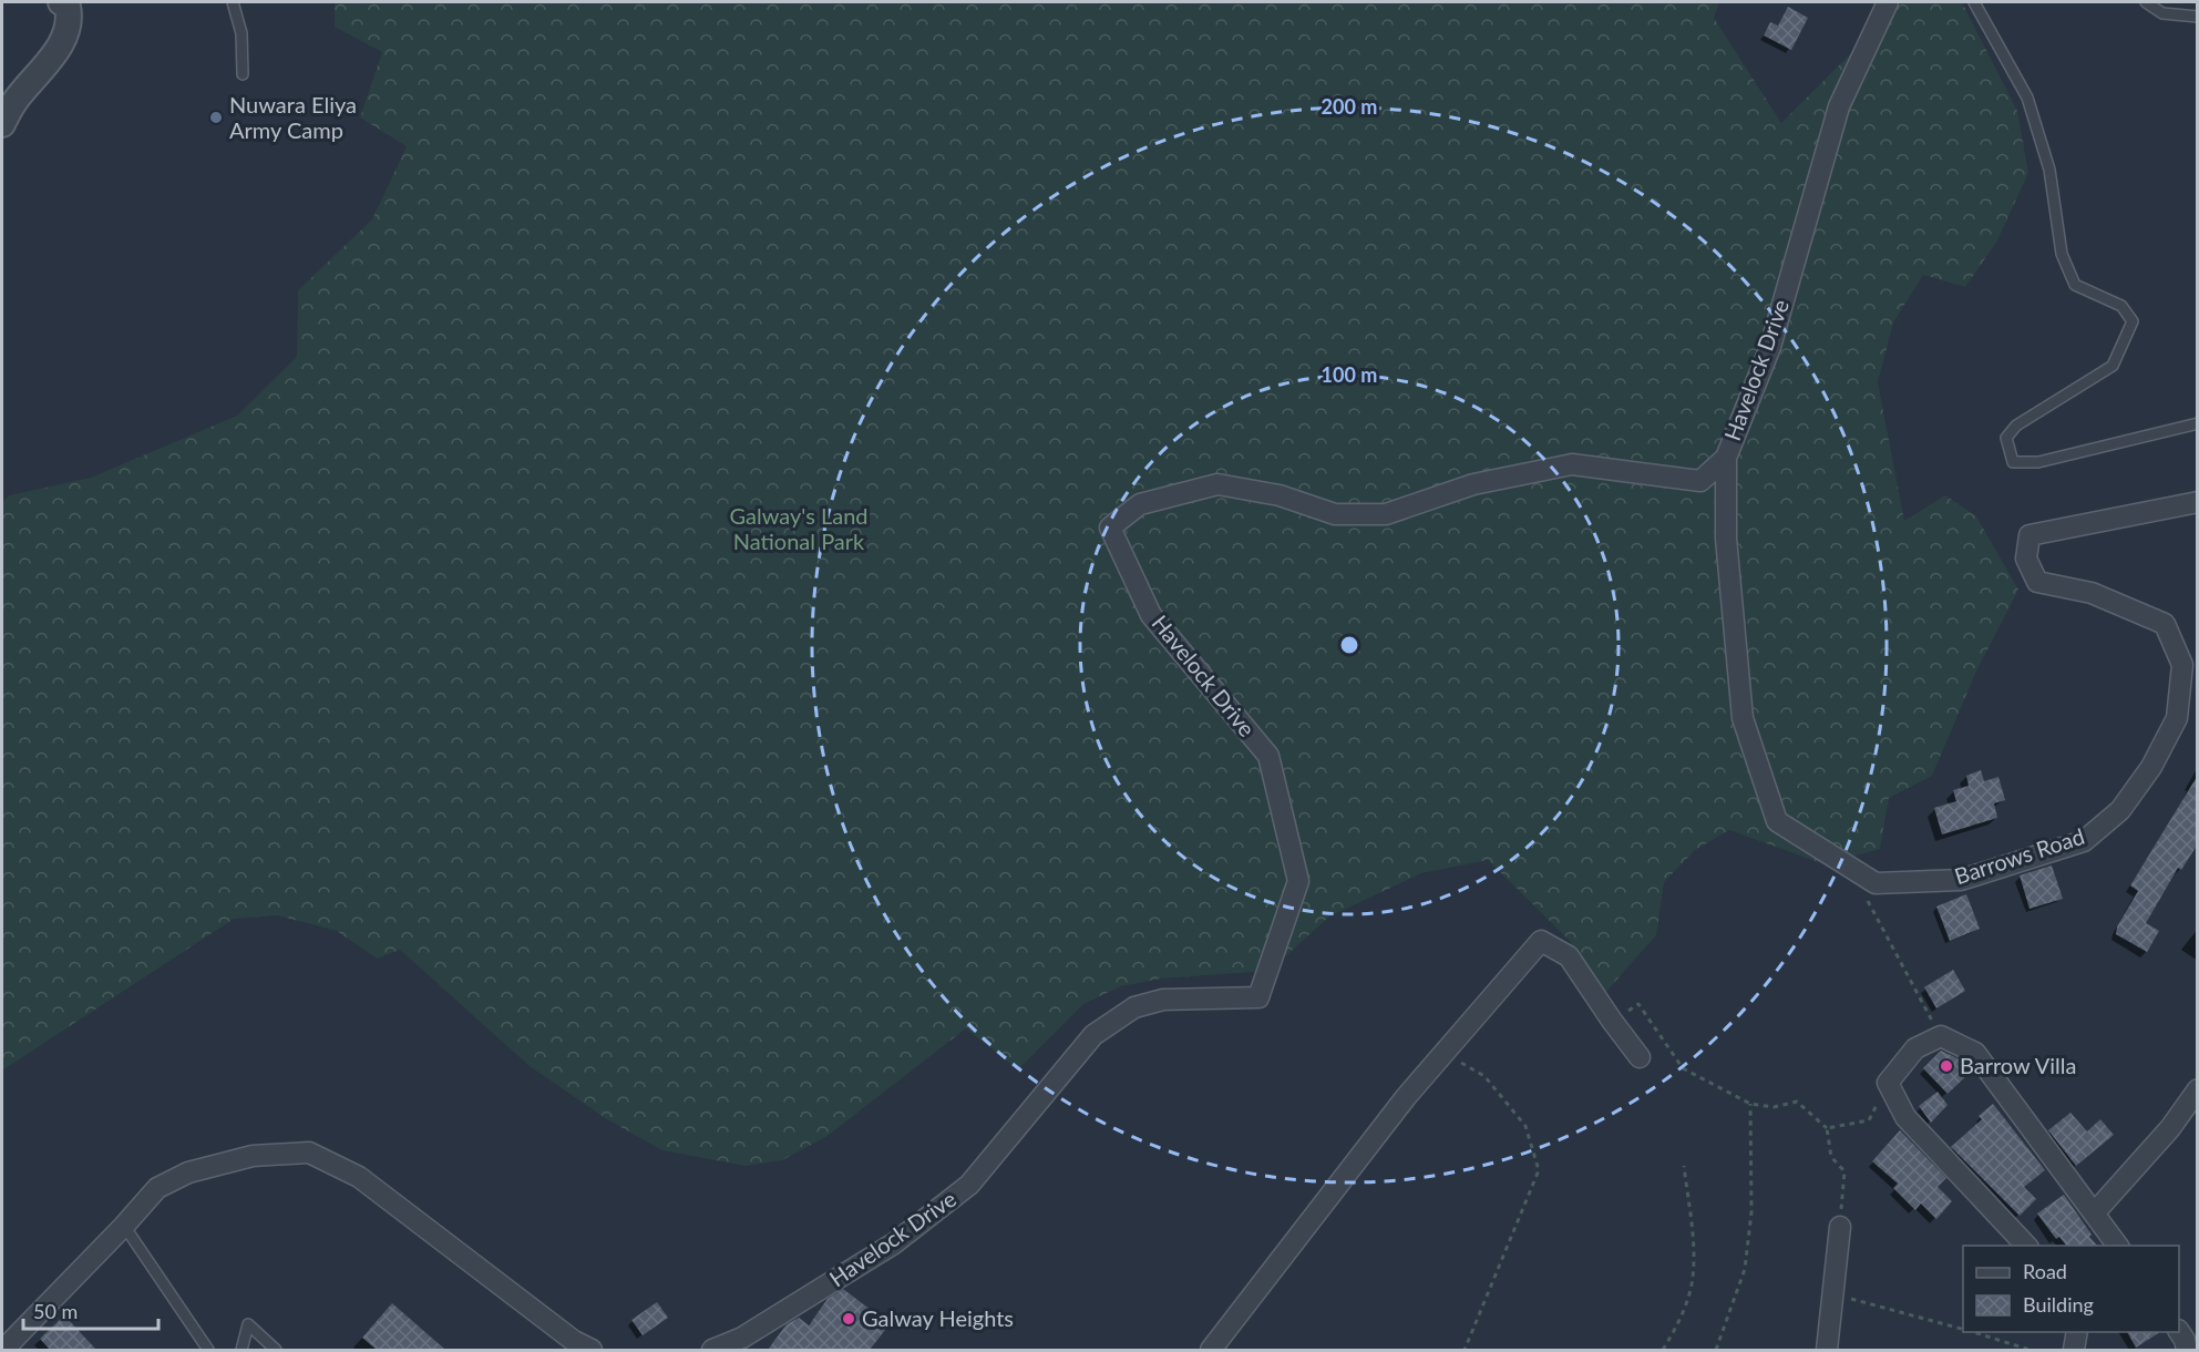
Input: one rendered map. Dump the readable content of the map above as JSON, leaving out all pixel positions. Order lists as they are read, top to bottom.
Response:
{
  "streets": {
    "street": ["Havelock Drive", "Barrows Road"]
  },
  "crossings": [
    ["Havelock Drive", "Barrows Road"]
  ],
  "parks": ["Galway's Land National Park"],
  "places": ["Nuwara Eliya Army Camp", "Barrow Villa", "Galway Heights"],
  "legend": ["Road", "Building"],
  "scale_bar": "50 m",
  "rings": ["200 m", "100 m"]
}
